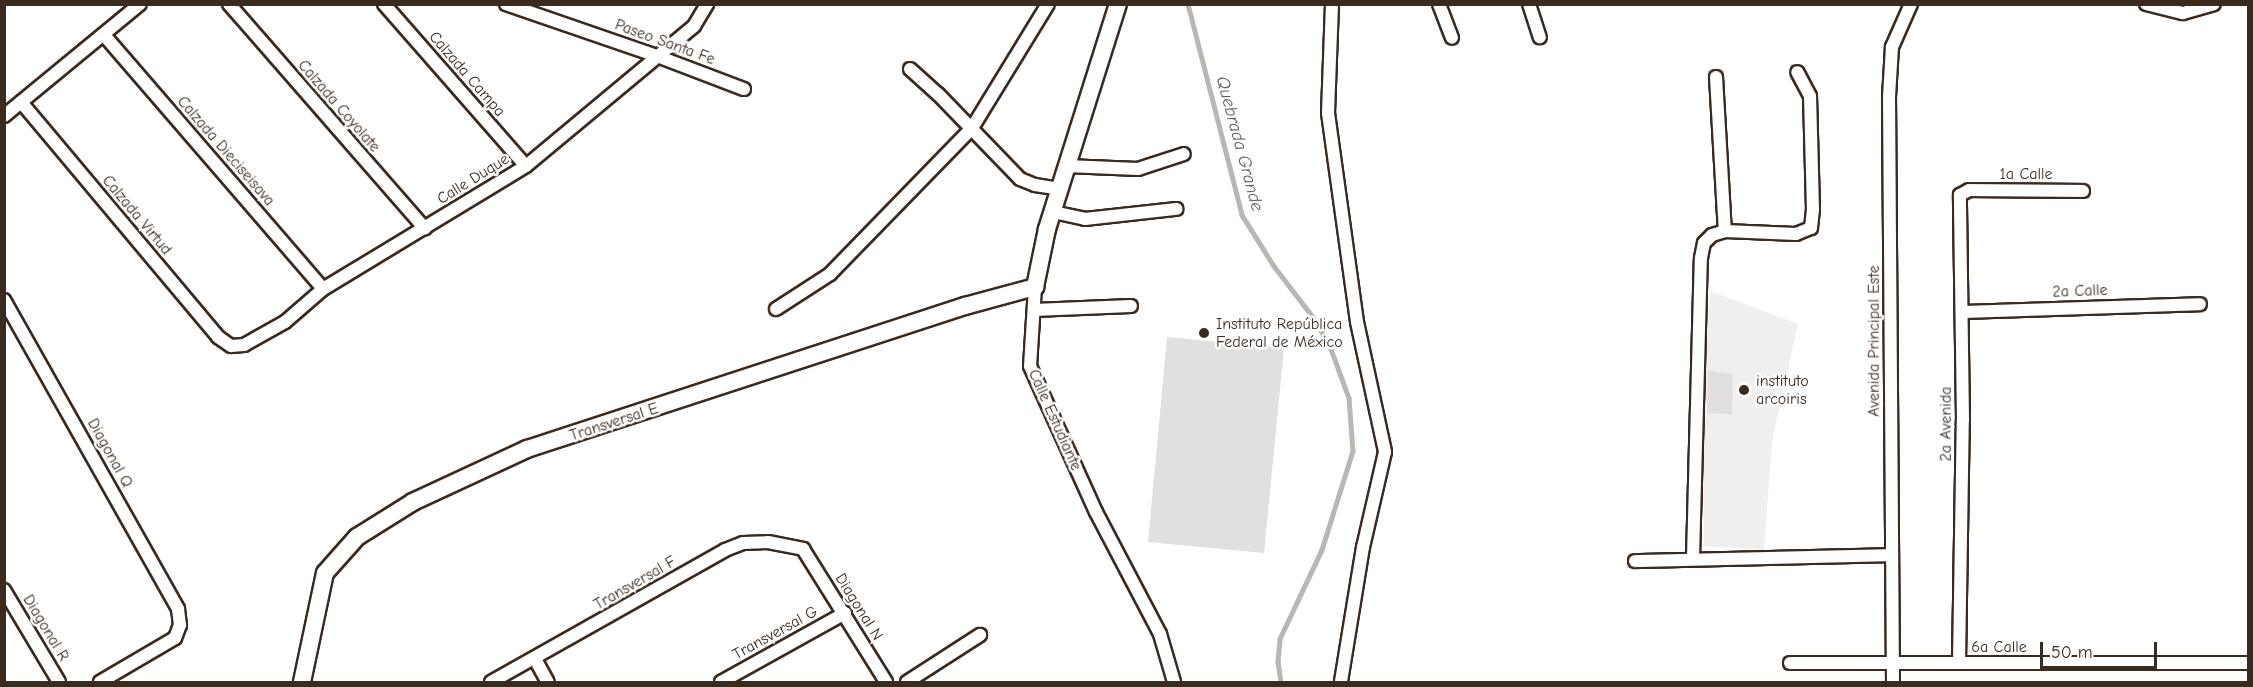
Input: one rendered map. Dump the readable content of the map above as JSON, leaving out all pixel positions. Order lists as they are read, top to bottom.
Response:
{
  "streets": {
    "street": [
      "Paseo Santa Fe",
      "Calzada Campa",
      "Calzada Coyolate",
      "Calzada Dieciseisava",
      "1a Calle",
      "Calle Duque",
      "Calzada Virtud",
      "2a Calle",
      "Avenida Principal Este",
      "Calle Estudiante",
      "Transversal E",
      "2a Avenida",
      "Diagonal Q",
      "Transversal F",
      "Diagonal N",
      "Diagonal R",
      "Transversal G",
      "6a Calle"
    ]
  },
  "crossings": [
    ["Paseo Santa Fe", "Calle Duque"],
    ["Calzada Campa", "Calle Duque"],
    ["Calzada Coyolate", "Calle Duque"],
    ["Calzada Dieciseisava", "Calle Duque"],
    ["1a Calle", "2a Avenida"],
    ["Calle Duque", "Calzada Virtud"],
    ["2a Calle", "2a Avenida"],
    ["Avenida Principal Este", "6a Calle"],
    ["Calle Estudiante", "Transversal E"],
    ["2a Avenida", "6a Calle"],
    ["Transversal F", "Diagonal N"],
    ["Diagonal N", "Transversal G"]
  ],
  "water": ["Quebrada Grande"],
  "places": ["Instituto República Federal de México", "instituto arcoiris"],
  "scale_bar": "50 m"
}
